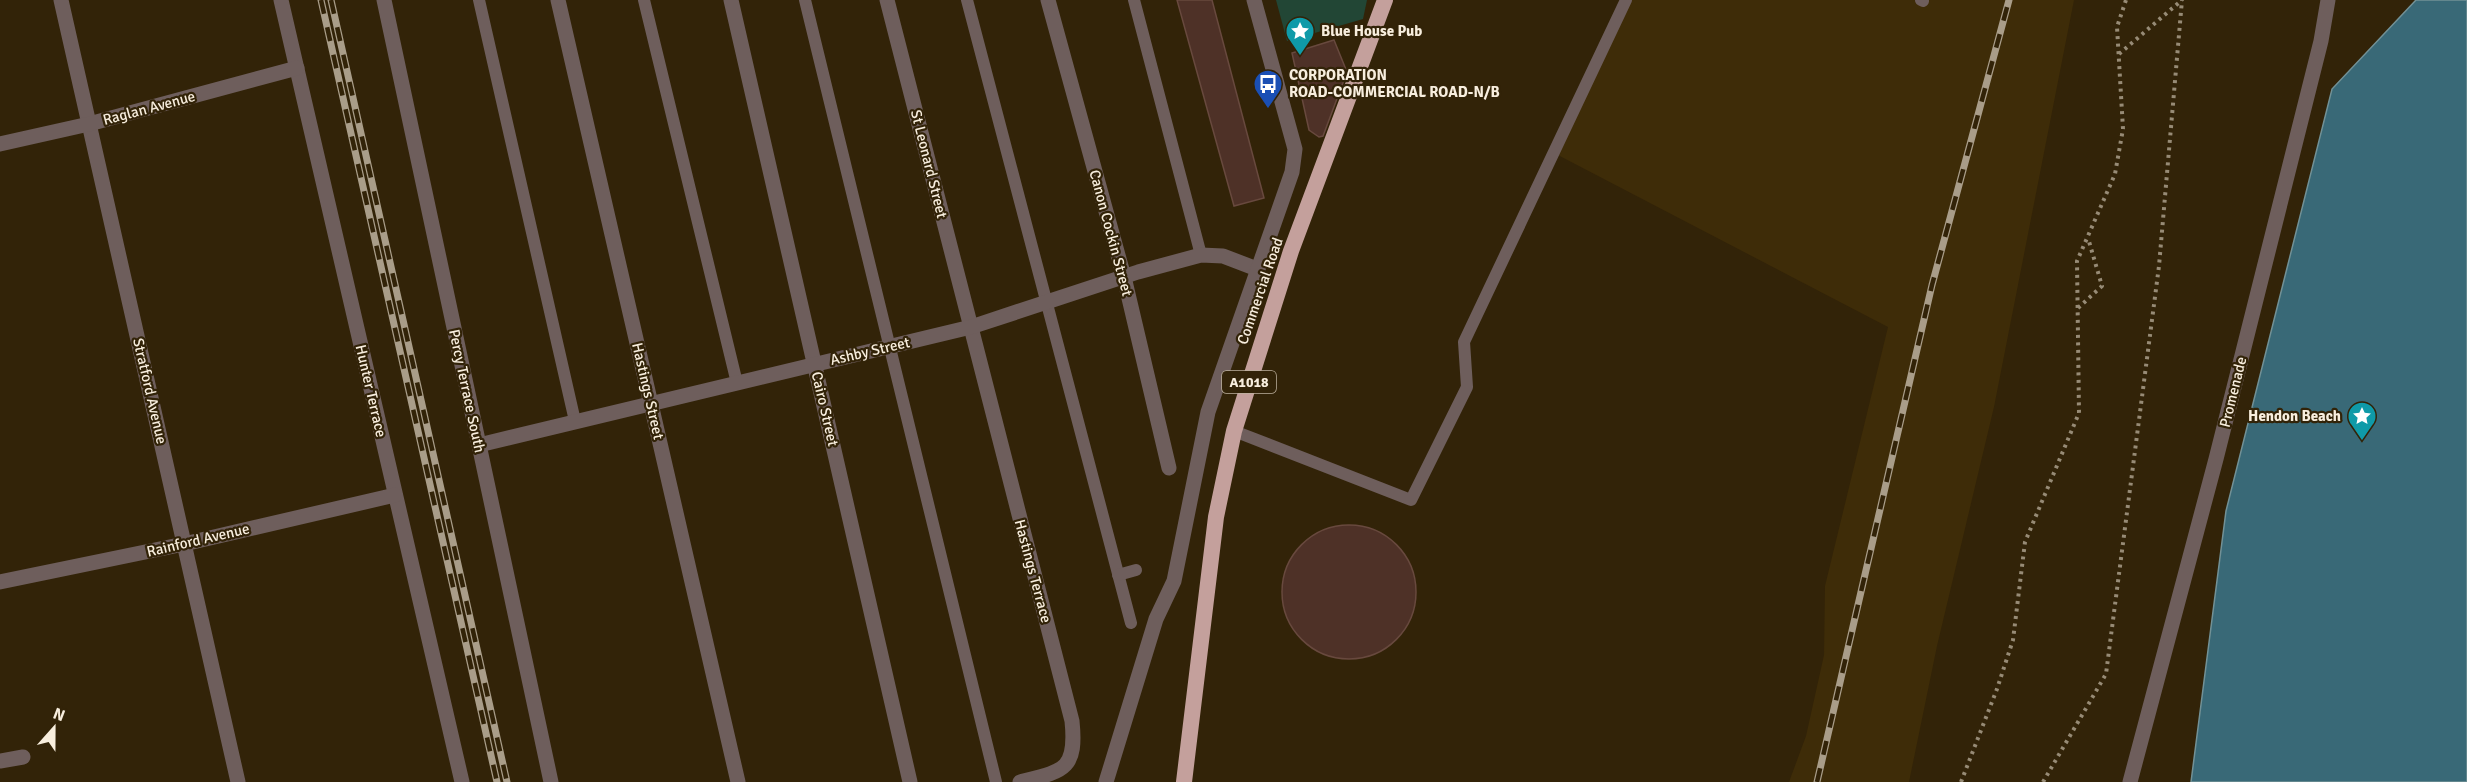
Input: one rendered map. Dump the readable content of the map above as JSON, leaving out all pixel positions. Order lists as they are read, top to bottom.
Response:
{
  "streets": {
    "highway": ["Commercial Road", "A1018"],
    "street": [
      "Raglan Avenue",
      "St Leonard Street",
      "Canon Cockin Street",
      "Ashby Street",
      "Stratford Avenue",
      "Hunter Terrace",
      "Percy Terrace South",
      "Hastings Street",
      "Promenade",
      "Cairo Street",
      "Rainford Avenue",
      "Hastings Terrace"
    ]
  },
  "crossings": [
    ["Raglan Avenue", "Stratford Avenue"],
    ["Raglan Avenue", "Hunter Terrace"],
    ["St Leonard Street", "Ashby Street"],
    ["St Leonard Street", "Hastings Terrace"],
    ["Canon Cockin Street", "Ashby Street"],
    ["Commercial Road", "Ashby Street"],
    ["Ashby Street", "Percy Terrace South"],
    ["Ashby Street", "Hastings Street"],
    ["Ashby Street", "Cairo Street"],
    ["Ashby Street", "Hastings Terrace"],
    ["Stratford Avenue", "Rainford Avenue"],
    ["Hunter Terrace", "Rainford Avenue"]
  ],
  "places": {
    "place": ["Blue House Pub", "Hendon Beach"],
    "bus stop": ["CORPORATION ROAD-COMMERCIAL ROAD-N/B"]
  },
  "north": "top"
}
